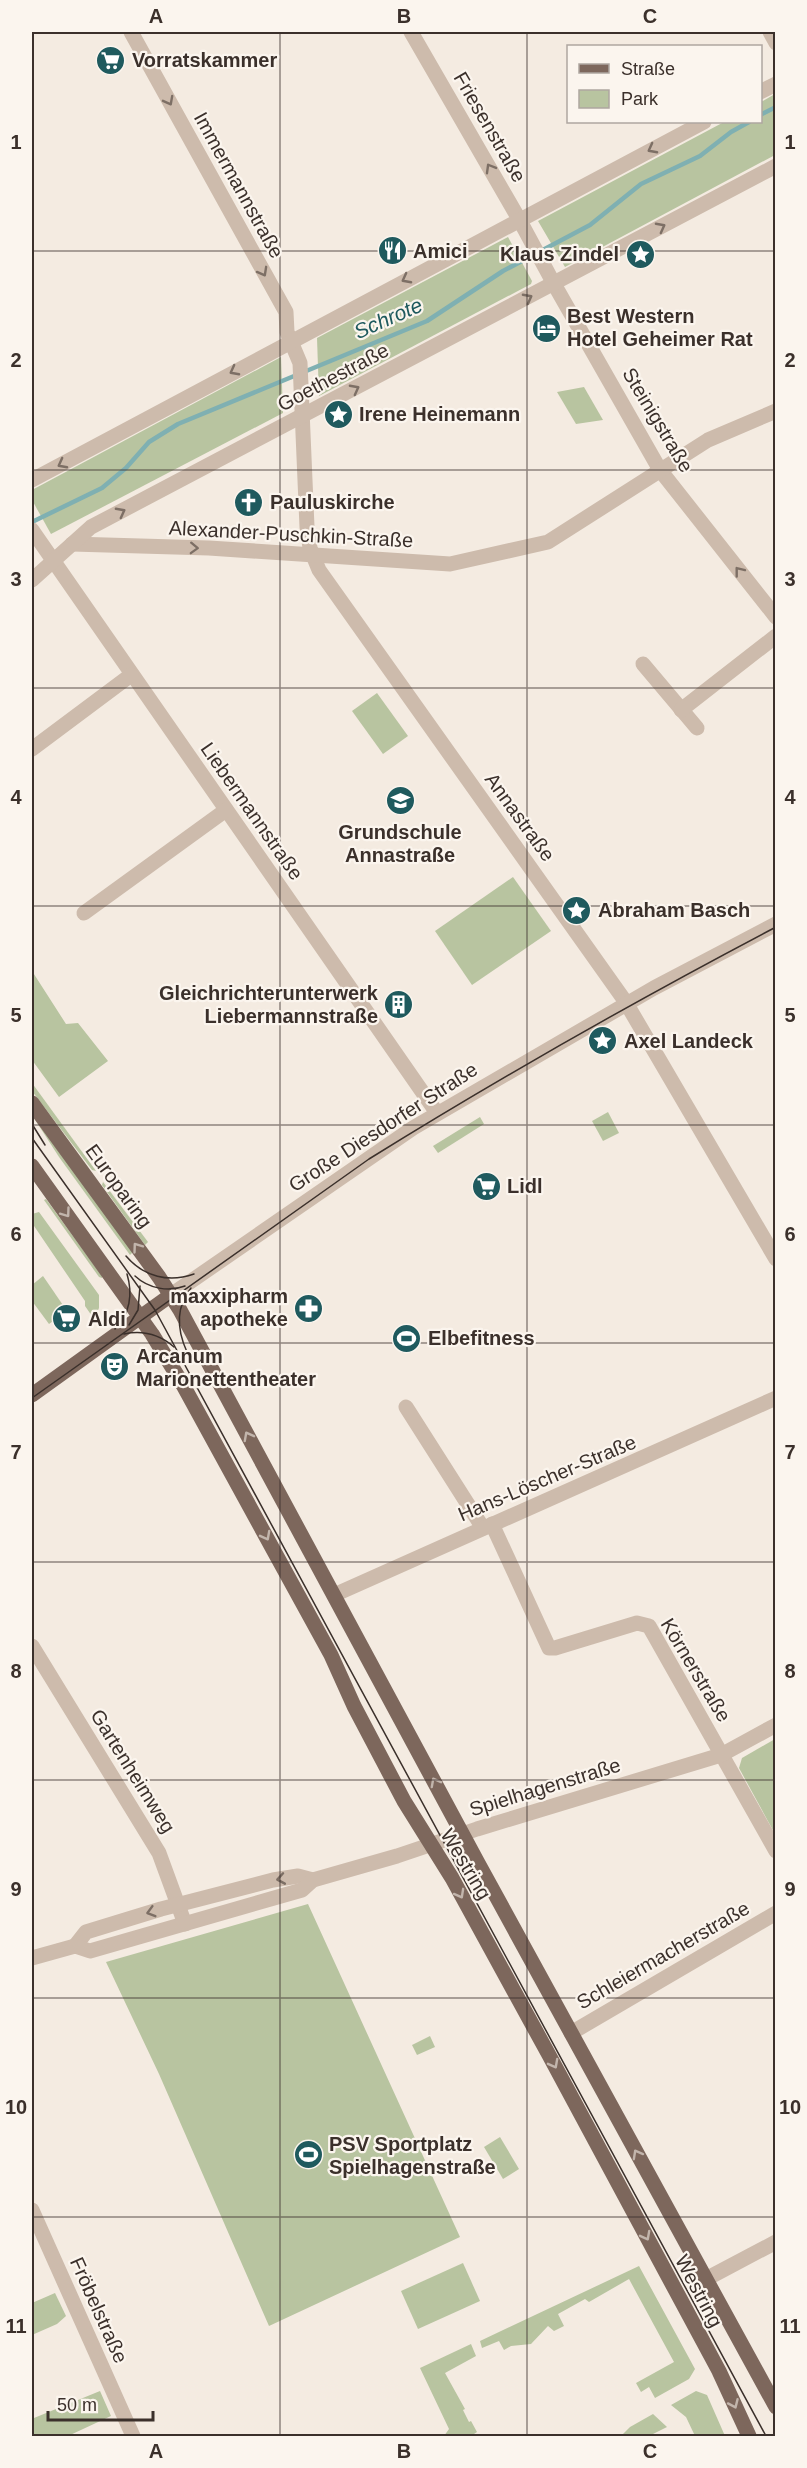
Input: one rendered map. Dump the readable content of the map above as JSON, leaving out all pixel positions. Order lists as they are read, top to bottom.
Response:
{
  "streets": {
    "main road": ["Große Diesdorfer Straße", "Europaring", "Westring"],
    "street": [
      "Friesenstraße",
      "Immermannstraße",
      "Goethestraße",
      "Steinigstraße",
      "Alexander-Puschkin-Straße",
      "Liebermannstraße",
      "Annastraße",
      "Hans-Löscher-Straße",
      "Körnerstraße",
      "Gartenheimweg",
      "Spielhagenstraße",
      "Schleiermacherstraße",
      "Fröbelstraße"
    ]
  },
  "crossings": [
    ["Friesenstraße", "Steinigstraße"],
    ["Immermannstraße", "Annastraße"],
    ["Goethestraße", "Steinigstraße"],
    ["Goethestraße", "Alexander-Puschkin-Straße"],
    ["Goethestraße", "Annastraße"],
    ["Steinigstraße", "Alexander-Puschkin-Straße"],
    ["Alexander-Puschkin-Straße", "Annastraße"],
    ["Liebermannstraße", "Große Diesdorfer Straße"],
    ["Annastraße", "Große Diesdorfer Straße"],
    ["Große Diesdorfer Straße", "Europaring"],
    ["Große Diesdorfer Straße", "Westring"],
    ["Europaring", "Westring"],
    ["Hans-Löscher-Straße", "Körnerstraße"],
    ["Hans-Löscher-Straße", "Westring"],
    ["Körnerstraße", "Spielhagenstraße"],
    ["Gartenheimweg", "Spielhagenstraße"],
    ["Spielhagenstraße", "Westring"],
    ["Westring", "Schleiermacherstraße"]
  ],
  "one_way": ["Friesenstraße", "Immermannstraße", "Steinigstraße"],
  "water": ["Schrote"],
  "places": {
    "supermarket": ["Vorratskammer", "Lidl", "Aldi"],
    "restaurant": ["Amici"],
    "place": [
      "Klaus Zindel",
      "Irene Heinemann",
      "Abraham Basch",
      "Axel Landeck"
    ],
    "hotel": ["Best Western Hotel Geheimer Rat"],
    "church": ["Pauluskirche"],
    "school or university": ["Grundschule Annastraße"],
    "building": ["Gleichrichterunterwerk Liebermannstraße"],
    "pharmacy": ["maxxipharm apotheke"],
    "sports": ["Elbefitness", "PSV Sportplatz Spielhagenstraße"],
    "theatre": ["Arcanum Marionettentheater"]
  },
  "legend": ["Straße", "Park"],
  "scale_bar": "50 m",
  "grid": {
    "columns": ["A", "B", "C"],
    "rows": [
      "1",
      "2",
      "3",
      "4",
      "5",
      "6",
      "7",
      "8",
      "9",
      "10",
      "11"
    ]
  }
}
